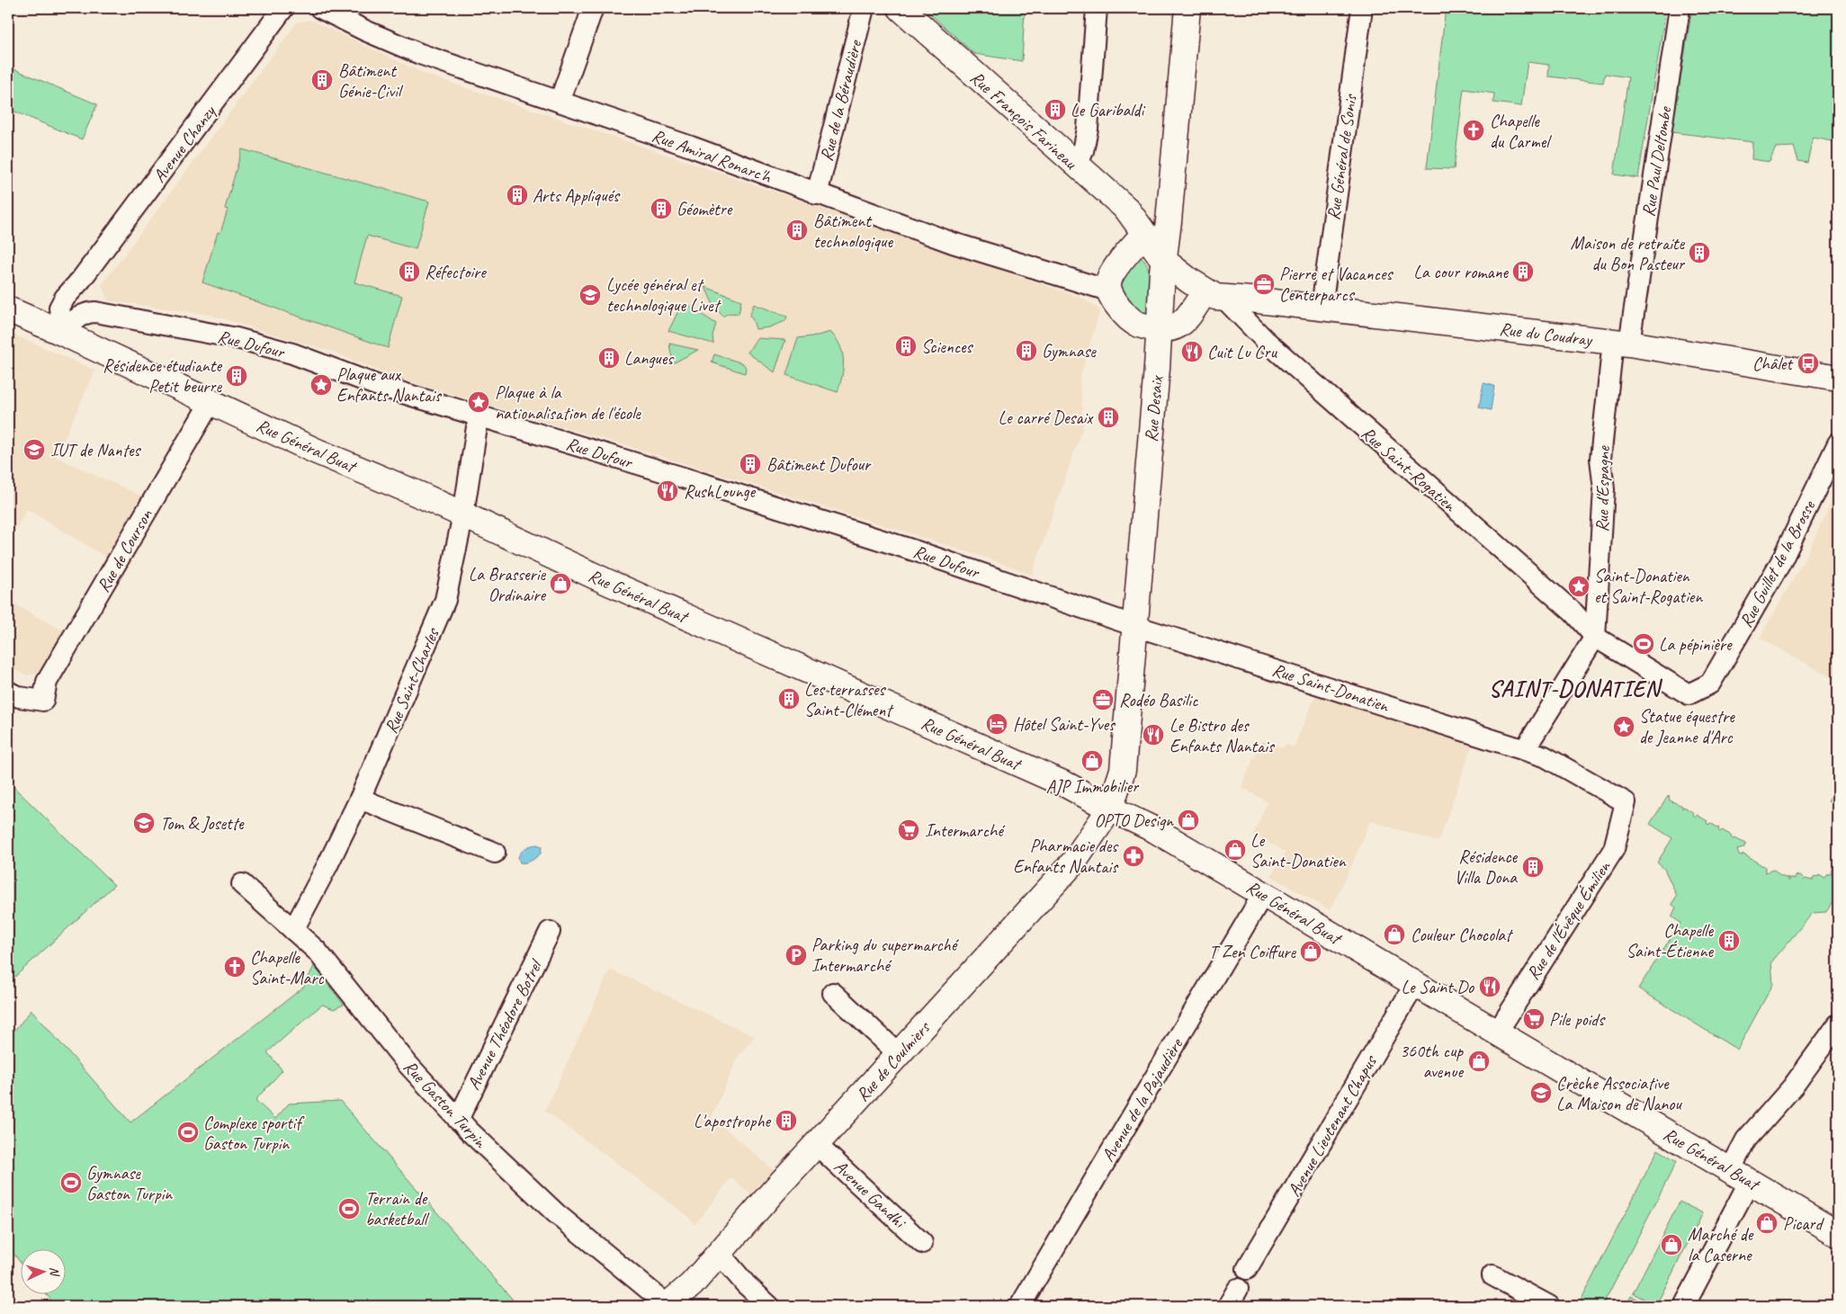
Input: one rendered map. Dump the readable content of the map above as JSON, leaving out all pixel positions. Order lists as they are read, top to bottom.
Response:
{
  "streets": {
    "street": [
      "Rue de la Béraudière",
      "Rue François Farineau",
      "Avenue Chanzy",
      "Rue Amiral Ronarc'h",
      "Rue Général de Sonis",
      "Rue Paul Deltombe",
      "Rue du Coudray",
      "Rue Dufour",
      "Rue Desaix",
      "Rue Général Buat",
      "Rue Saint-Rogatien",
      "Rue d'Espagne",
      "Rue de Courson",
      "Rue Guillet de la Brosse",
      "Rue Saint-Charles",
      "Rue Saint-Donatien",
      "Rue de l'Évêque Émilien",
      "Avenue Théodore Botrel",
      "Rue de Coulmiers",
      "Avenue de la Pajaudière",
      "Rue Gaston Turpin",
      "Avenue Lieutenant Chapus",
      "Avenue Gandhi"
    ]
  },
  "crossings": [
    ["Rue de la Béraudière", "Rue Amiral Ronarc'h"],
    ["Rue François Farineau", "Rue du Coudray"],
    ["Rue François Farineau", "Rue Desaix"],
    ["Rue François Farineau", "Rue Saint-Rogatien"],
    ["Avenue Chanzy", "Rue Dufour"],
    ["Avenue Chanzy", "Rue Général Buat"],
    ["Rue Général de Sonis", "Rue du Coudray"],
    ["Rue Paul Deltombe", "Rue du Coudray"],
    ["Rue Paul Deltombe", "Rue d'Espagne"],
    ["Rue du Coudray", "Rue Saint-Rogatien"],
    ["Rue du Coudray", "Rue d'Espagne"],
    ["Rue Dufour", "Rue Desaix"],
    ["Rue Dufour", "Rue Général Buat"],
    ["Rue Dufour", "Rue Saint-Charles"],
    ["Rue Dufour", "Rue Saint-Donatien"],
    ["Rue Desaix", "Rue Général Buat"],
    ["Rue Desaix", "Rue Saint-Donatien"],
    ["Rue Desaix", "Rue de Coulmiers"],
    ["Rue Général Buat", "Rue de Courson"],
    ["Rue Général Buat", "Rue Saint-Charles"],
    ["Rue Général Buat", "Rue de l'Évêque Émilien"],
    ["Rue Général Buat", "Rue de Coulmiers"],
    ["Rue Général Buat", "Avenue de la Pajaudière"],
    ["Rue Général Buat", "Avenue Lieutenant Chapus"],
    ["Rue Saint-Rogatien", "Rue d'Espagne"],
    ["Rue Saint-Rogatien", "Rue Guillet de la Brosse"],
    ["Rue Saint-Charles", "Rue Gaston Turpin"],
    ["Rue Saint-Donatien", "Rue de l'Évêque Émilien"],
    ["Avenue Théodore Botrel", "Rue Gaston Turpin"],
    ["Rue de Coulmiers", "Rue Gaston Turpin"],
    ["Rue de Coulmiers", "Avenue Gandhi"]
  ],
  "districts": ["SAINT-DONATIEN"],
  "places": {
    "building": [
      "Bâtiment Génie-Civil",
      "Le Garibaldi",
      "Arts Appliqués",
      "Géomètre",
      "Bâtiment technologique",
      "Maison de retraite du Bon Pasteur",
      "Réfectoire",
      "La cour romane",
      "Sciences",
      "Gymnase",
      "Langues",
      "Résidence étudiante Petit beurre",
      "Le carré Desaix",
      "Bâtiment Dufour",
      "Les terrasses Saint-Clément",
      "Résidence Villa Dona",
      "Chapelle Saint-Étienne",
      "L'apostrophe"
    ],
    "church": ["Chapelle du Carmel", "Chapelle Saint-Marc"],
    "office": ["Pierre et Vacances Centerparcs", "Rodéo Basilic"],
    "school or university": [
      "Lycée général et technologique Livet",
      "IUT de Nantes",
      "Tom & Josette",
      "Crèche Associative La Maison de Nanou"
    ],
    "restaurant": [
      "Cuit Lu Cru",
      "RushLounge",
      "Le Bistro des Enfants Nantais",
      "Le Saint Do"
    ],
    "bus stop": ["Châlet"],
    "place": [
      "Plaque aux Enfants Nantais",
      "Plaque à la nationalisation de l'école",
      "Saint-Donatien et Saint-Rogatien",
      "Statue équestre de Jeanne d'Arc"
    ],
    "shop": [
      "La Brasserie Ordinaire",
      "AJP Immobilier",
      "OPTO Design",
      "Le Saint-Donatien",
      "Couleur Chocolat",
      "T Zen Coiffure",
      "360th cup avenue",
      "Picard",
      "Marché de la Caserne"
    ],
    "sports": [
      "La pépinière",
      "Complexe sportif Gaston Turpin",
      "Gymnase Gaston Turpin",
      "Terrain de basketball"
    ],
    "hotel": ["Hôtel Saint-Yves"],
    "supermarket": ["Intermarché", "Pile poids"],
    "pharmacy": ["Pharmacie des Enfants Nantais"],
    "parking": ["Parking du supermarché Intermarché"]
  },
  "north": "right"
}
